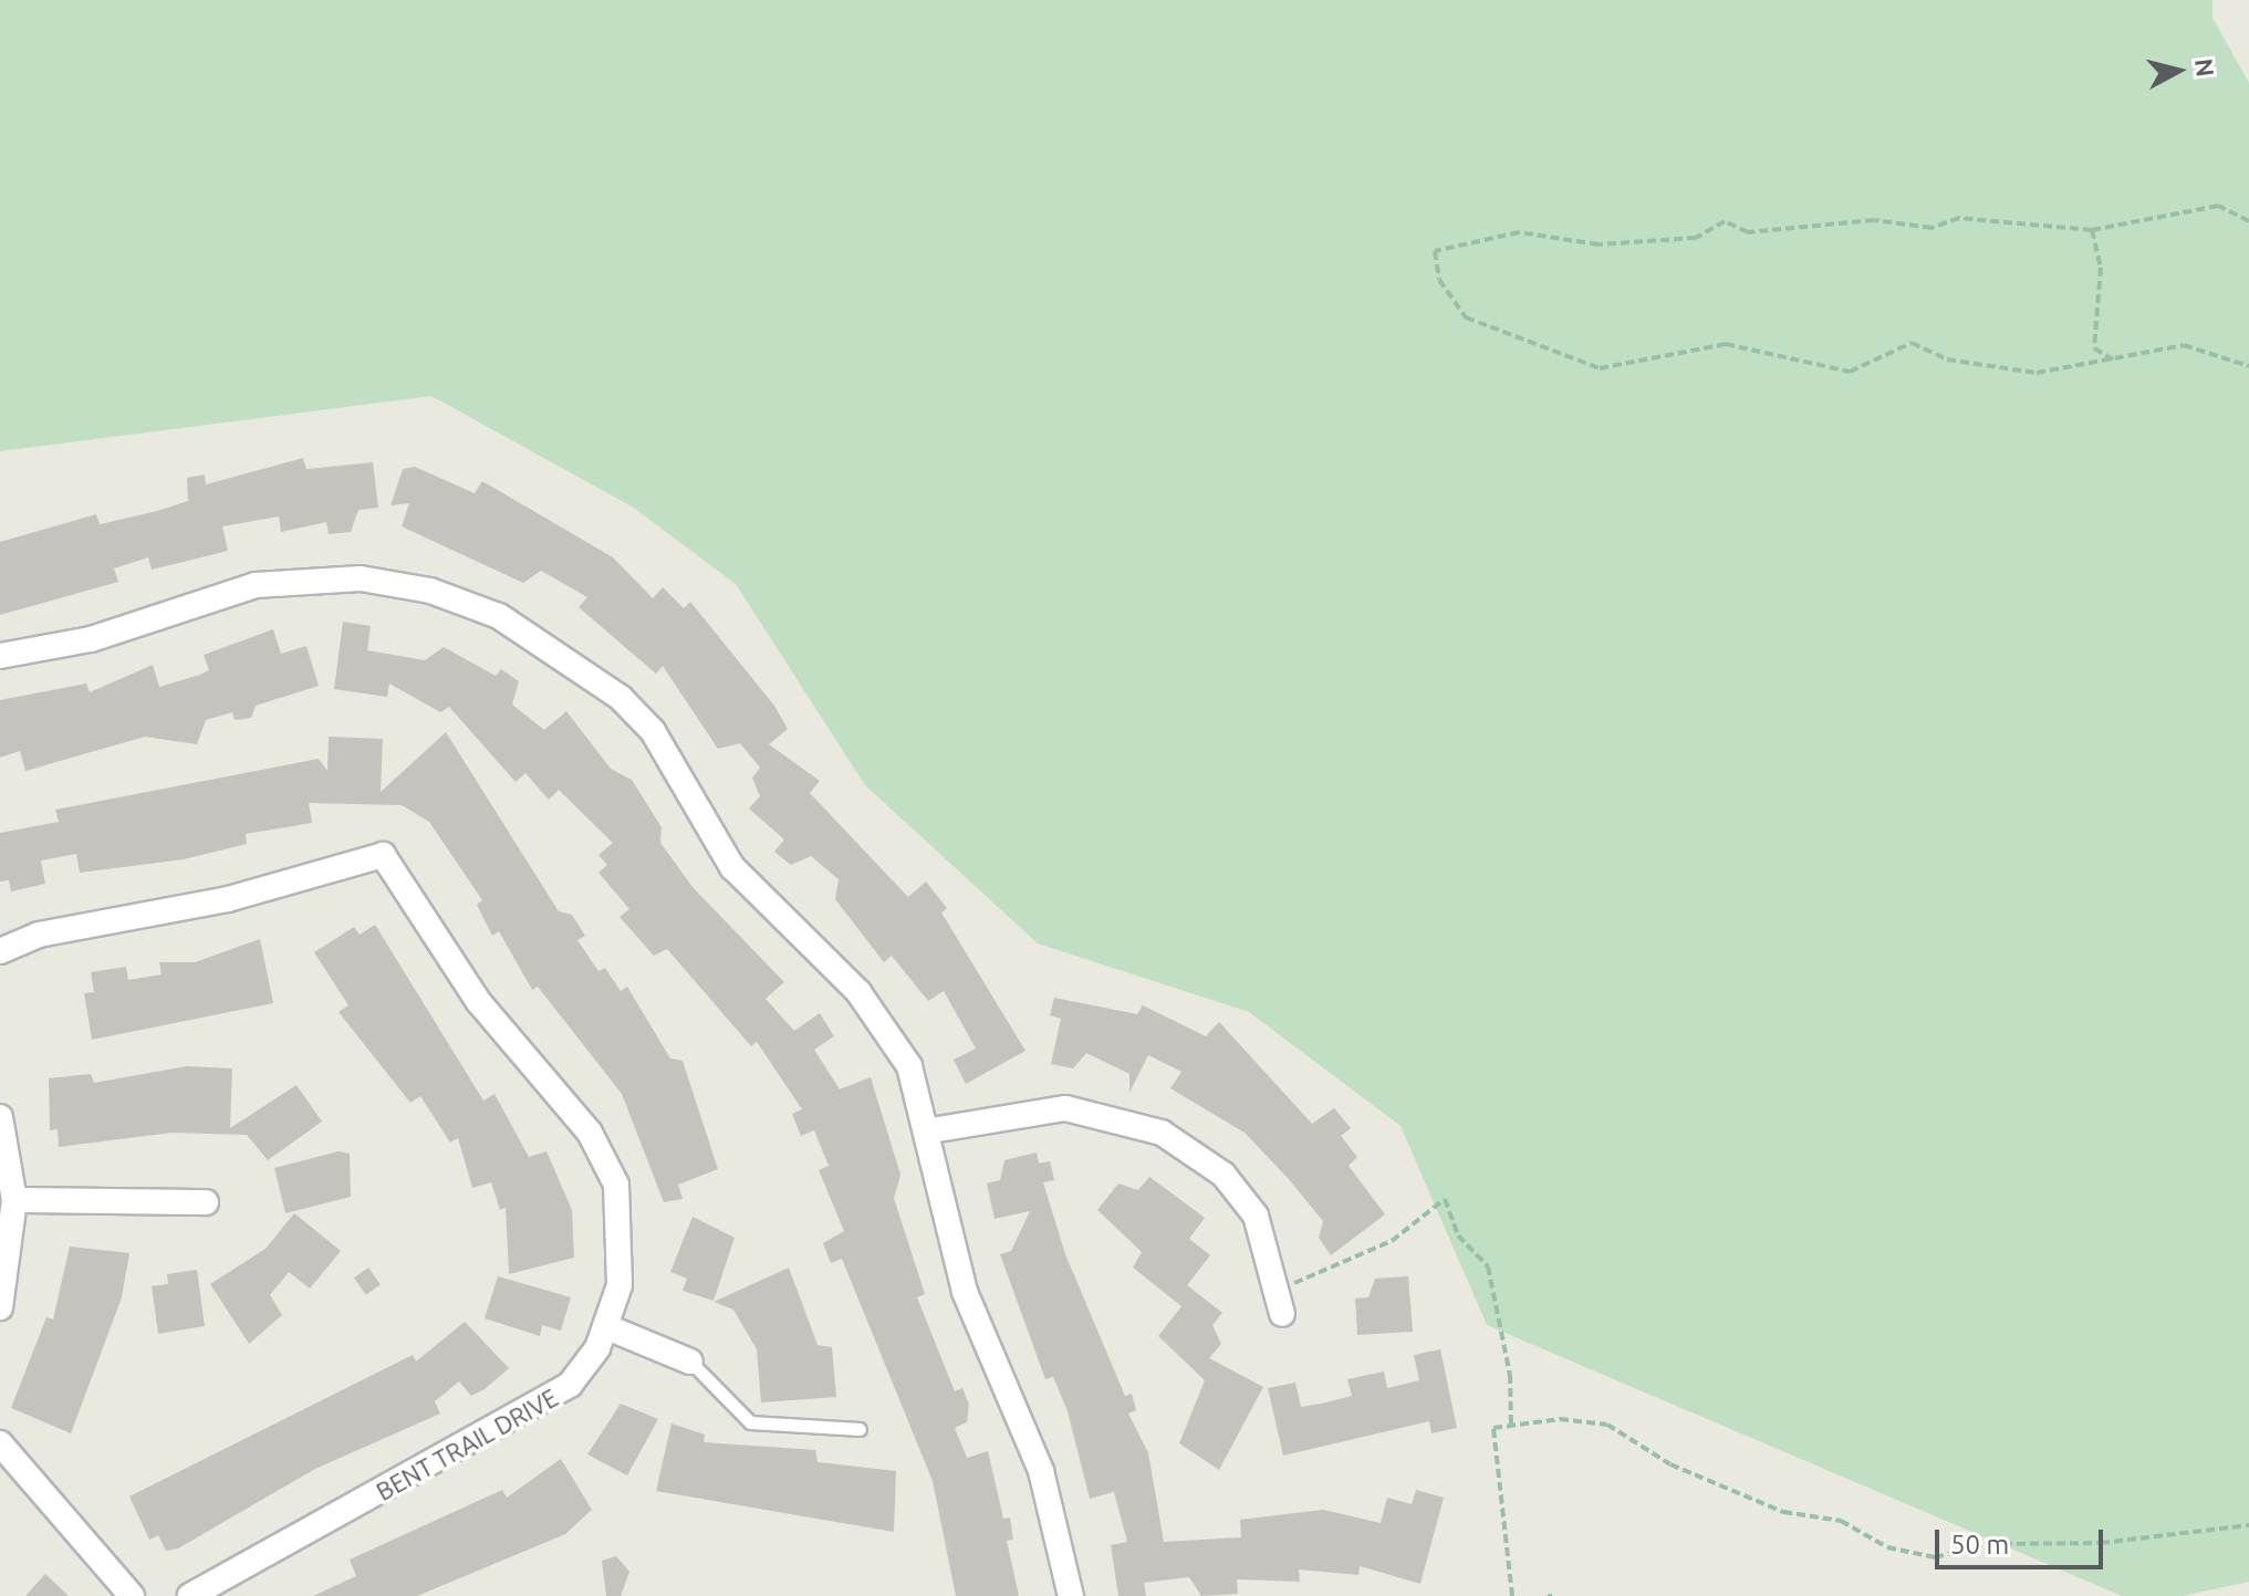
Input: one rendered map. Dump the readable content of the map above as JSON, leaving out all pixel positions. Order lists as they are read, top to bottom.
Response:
{
  "streets": {
    "street": ["BENT TRAIL DRIVE"]
  },
  "scale_bar": "50 m",
  "north": "right"
}
